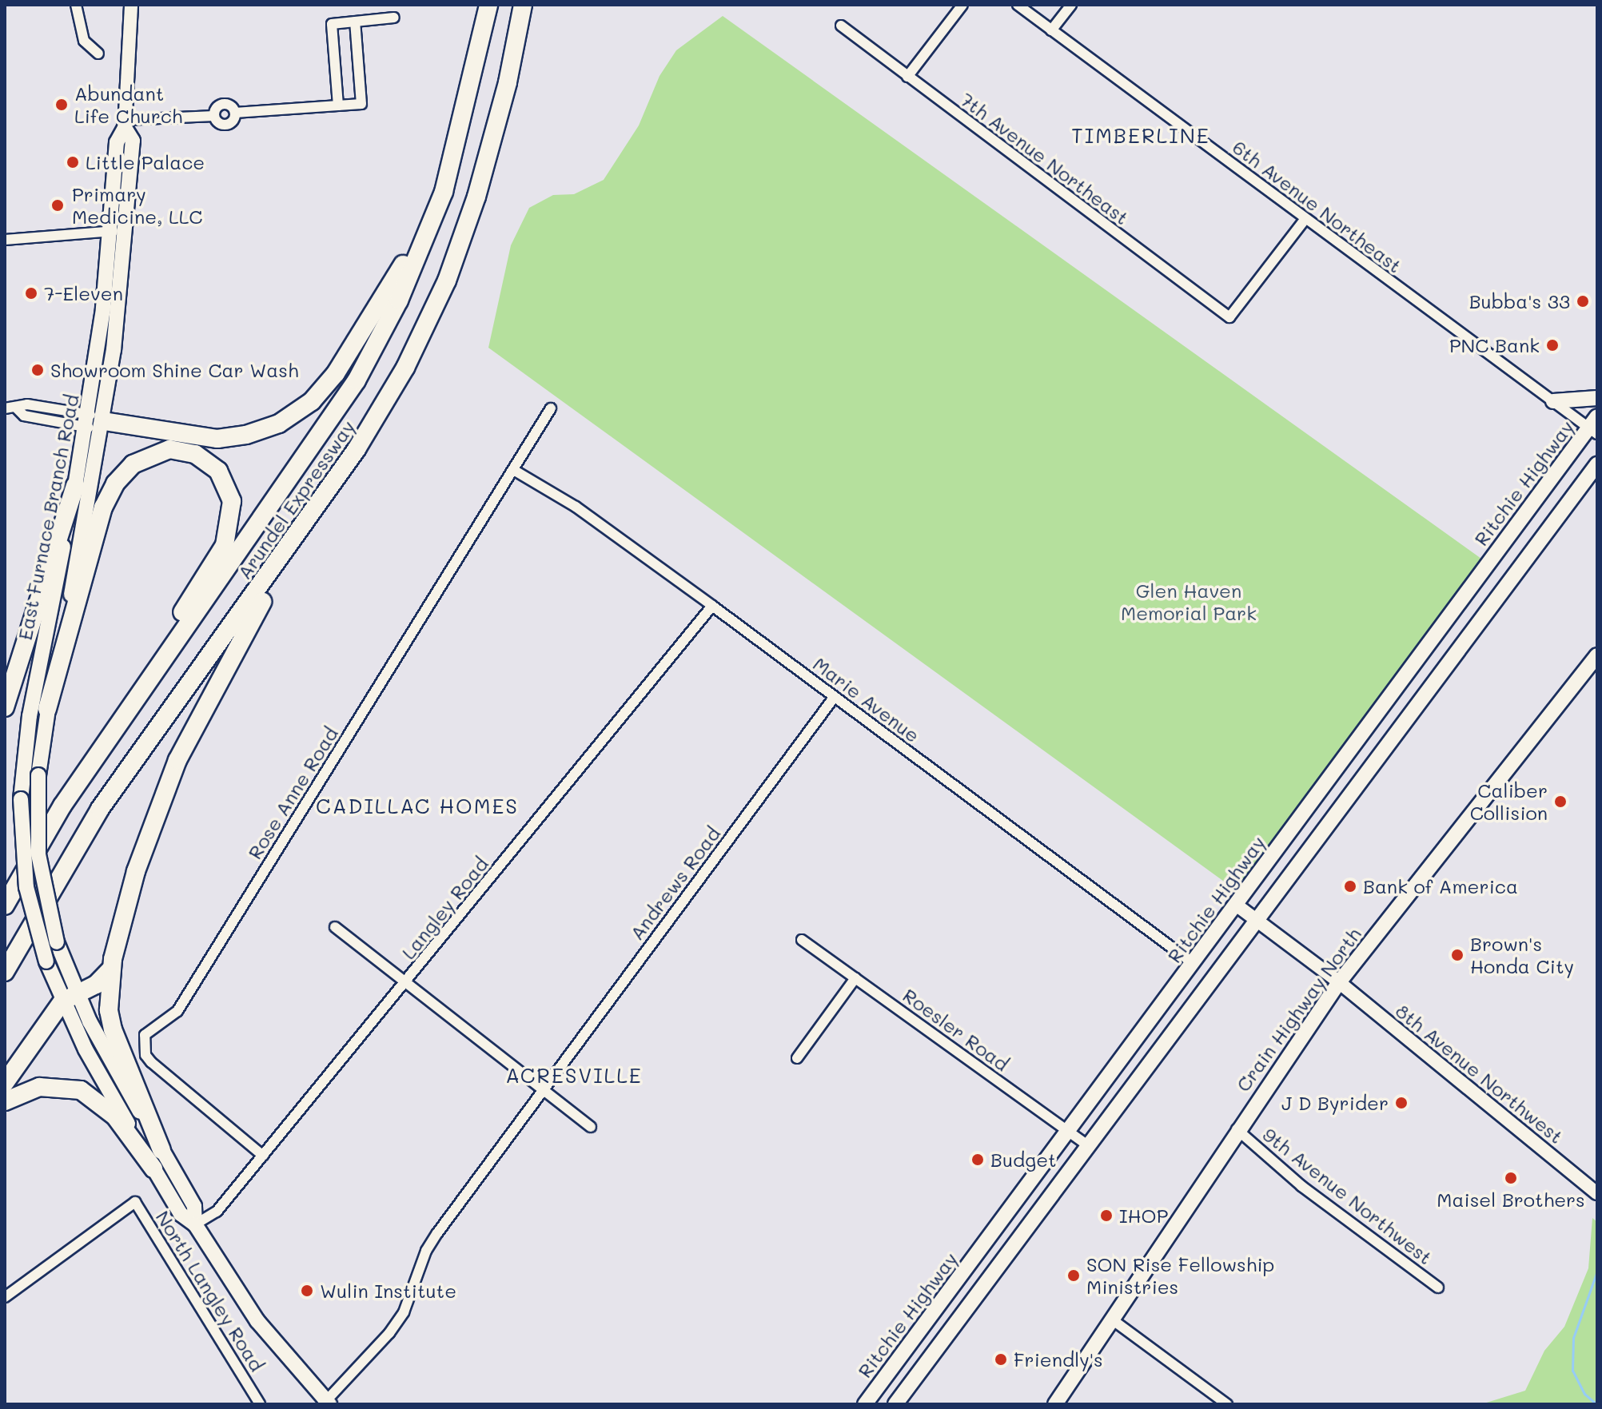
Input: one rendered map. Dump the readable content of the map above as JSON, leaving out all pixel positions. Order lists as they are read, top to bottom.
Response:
{
  "streets": {
    "highway": ["Arundel Expressway"],
    "main road": ["Ritchie Highway", "East Furnace Branch Road", "Crain Highway North"],
    "street": [
      "7th Avenue Northeast",
      "6th Avenue Northeast",
      "Marie Avenue",
      "Rose Anne Road",
      "Andrews Road",
      "Langley Road",
      "Roesler Road",
      "8th Avenue Northwest",
      "9th Avenue Northwest",
      "North Langley Road"
    ]
  },
  "crossings": [
    ["7th Avenue Northeast", "6th Avenue Northeast"],
    ["6th Avenue Northeast", "Ritchie Highway"],
    ["Ritchie Highway", "Marie Avenue"],
    ["Ritchie Highway", "Roesler Road"],
    ["Ritchie Highway", "8th Avenue Northwest"],
    ["East Furnace Branch Road", "Andrews Road"],
    ["East Furnace Branch Road", "Langley Road"],
    ["Marie Avenue", "Rose Anne Road"],
    ["Marie Avenue", "Andrews Road"],
    ["Marie Avenue", "Langley Road"],
    ["Rose Anne Road", "Langley Road"],
    ["Crain Highway North", "8th Avenue Northwest"],
    ["Crain Highway North", "9th Avenue Northwest"]
  ],
  "districts": ["TIMBERLINE", "CADILLAC HOMES", "ACRESVILLE"],
  "parks": ["Glen Haven Memorial Park"],
  "places": [
    "Abundant Life Church",
    "Little Palace",
    "Primary Medicine, LLC",
    "7-Eleven",
    "Bubba's 33",
    "PNC Bank",
    "Showroom Shine Car Wash",
    "Caliber Collision",
    "Bank of America",
    "Brown's Honda City",
    "J D Byrider",
    "Budget",
    "Maisel Brothers",
    "IHOP",
    "SON Rise Fellowship Ministries",
    "Wulin Institute",
    "Friendly's"
  ]
}
